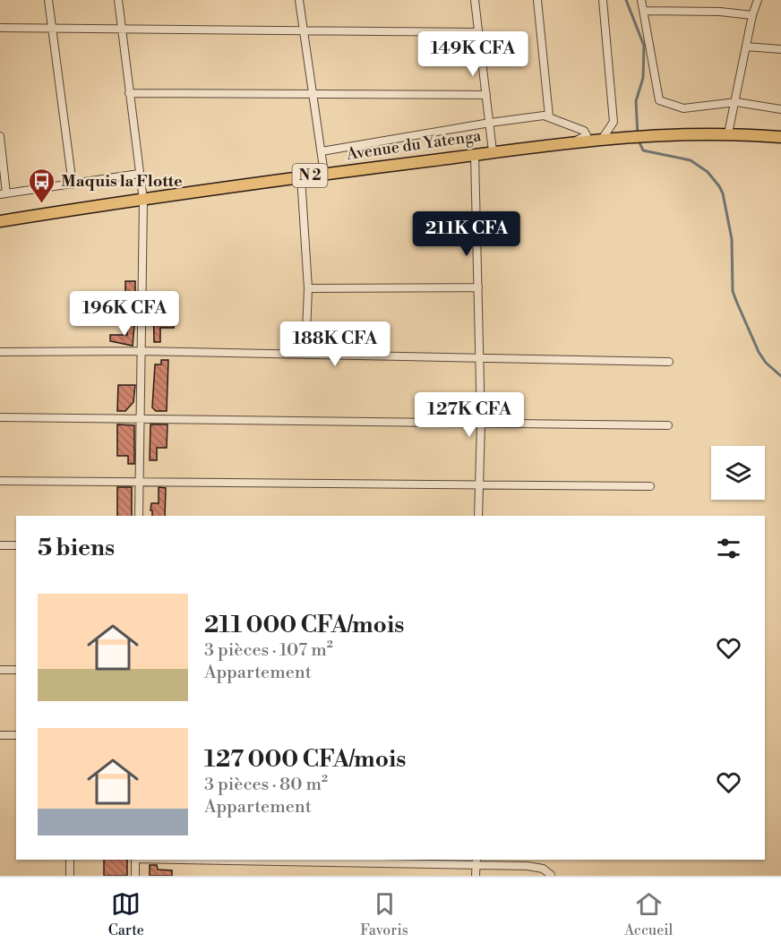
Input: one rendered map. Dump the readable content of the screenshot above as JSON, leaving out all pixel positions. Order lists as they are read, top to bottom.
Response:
{
  "streets": {
    "main road": ["Avenue du Yatenga", "N 2"]
  },
  "crossings": [
    ["Avenue du Yatenga", "N 2"]
  ],
  "places": {
    "bus stop": ["Maquis la Flotte"]
  },
  "page": {
    "price": [
      "149K CFA",
      "211K CFA",
      "196K CFA",
      "188K CFA",
      "127K CFA"
    ],
    "heading": "5 biens",
    "list": [
      {
        "name": "211 000 CFA/mois",
        "note": "3 pièces · 107 m² · Appartement"
      },
      {
        "name": "127 000 CFA/mois",
        "note": "3 pièces · 80 m² · Appartement"
      }
    ],
    "tabs": ["Carte", "Favoris", "Accueil"]
  }
}
